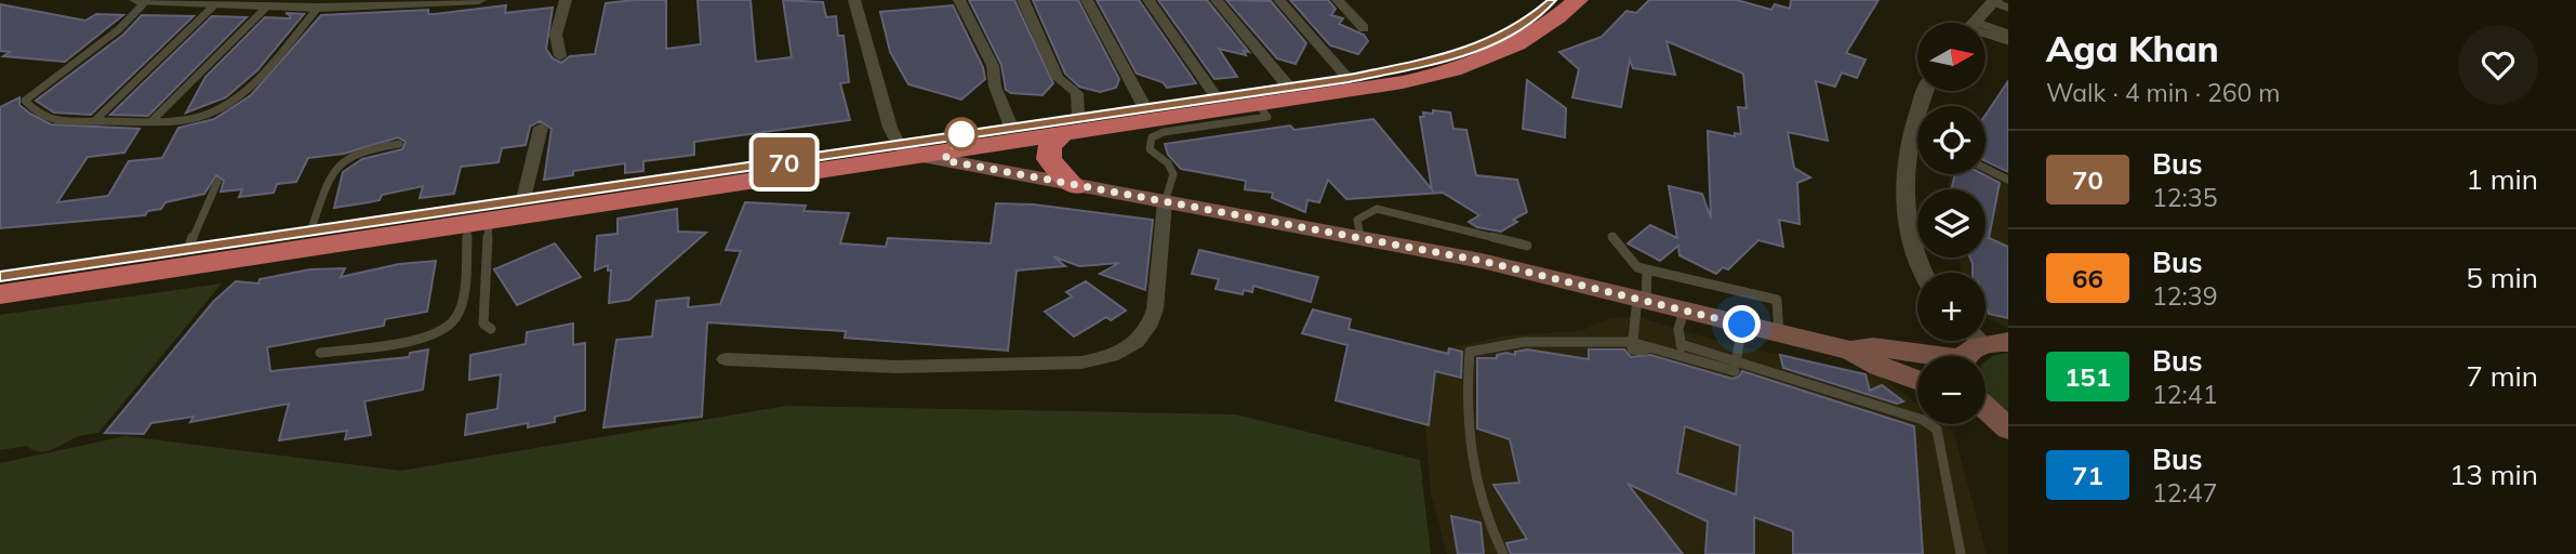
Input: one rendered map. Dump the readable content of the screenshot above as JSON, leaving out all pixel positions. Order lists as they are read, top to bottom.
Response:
{
  "lines": ["bus line 70"],
  "north": "right",
  "page": {
    "on_map": "70",
    "heading": ["Aga Khan", "Walk · 4 min · 260 m"],
    "map_buttons": ["+", "−"],
    "list": [
      {
        "mark": "70",
        "name": "Bus",
        "note": "12:35",
        "value": "1 min"
      },
      {
        "mark": "66",
        "name": "Bus",
        "note": "12:39",
        "value": "5 min"
      },
      {
        "mark": "151",
        "name": "Bus",
        "note": "12:41",
        "value": "7 min"
      },
      {
        "mark": "71",
        "name": "Bus",
        "note": "12:47",
        "value": "13 min"
      }
    ]
  }
}
